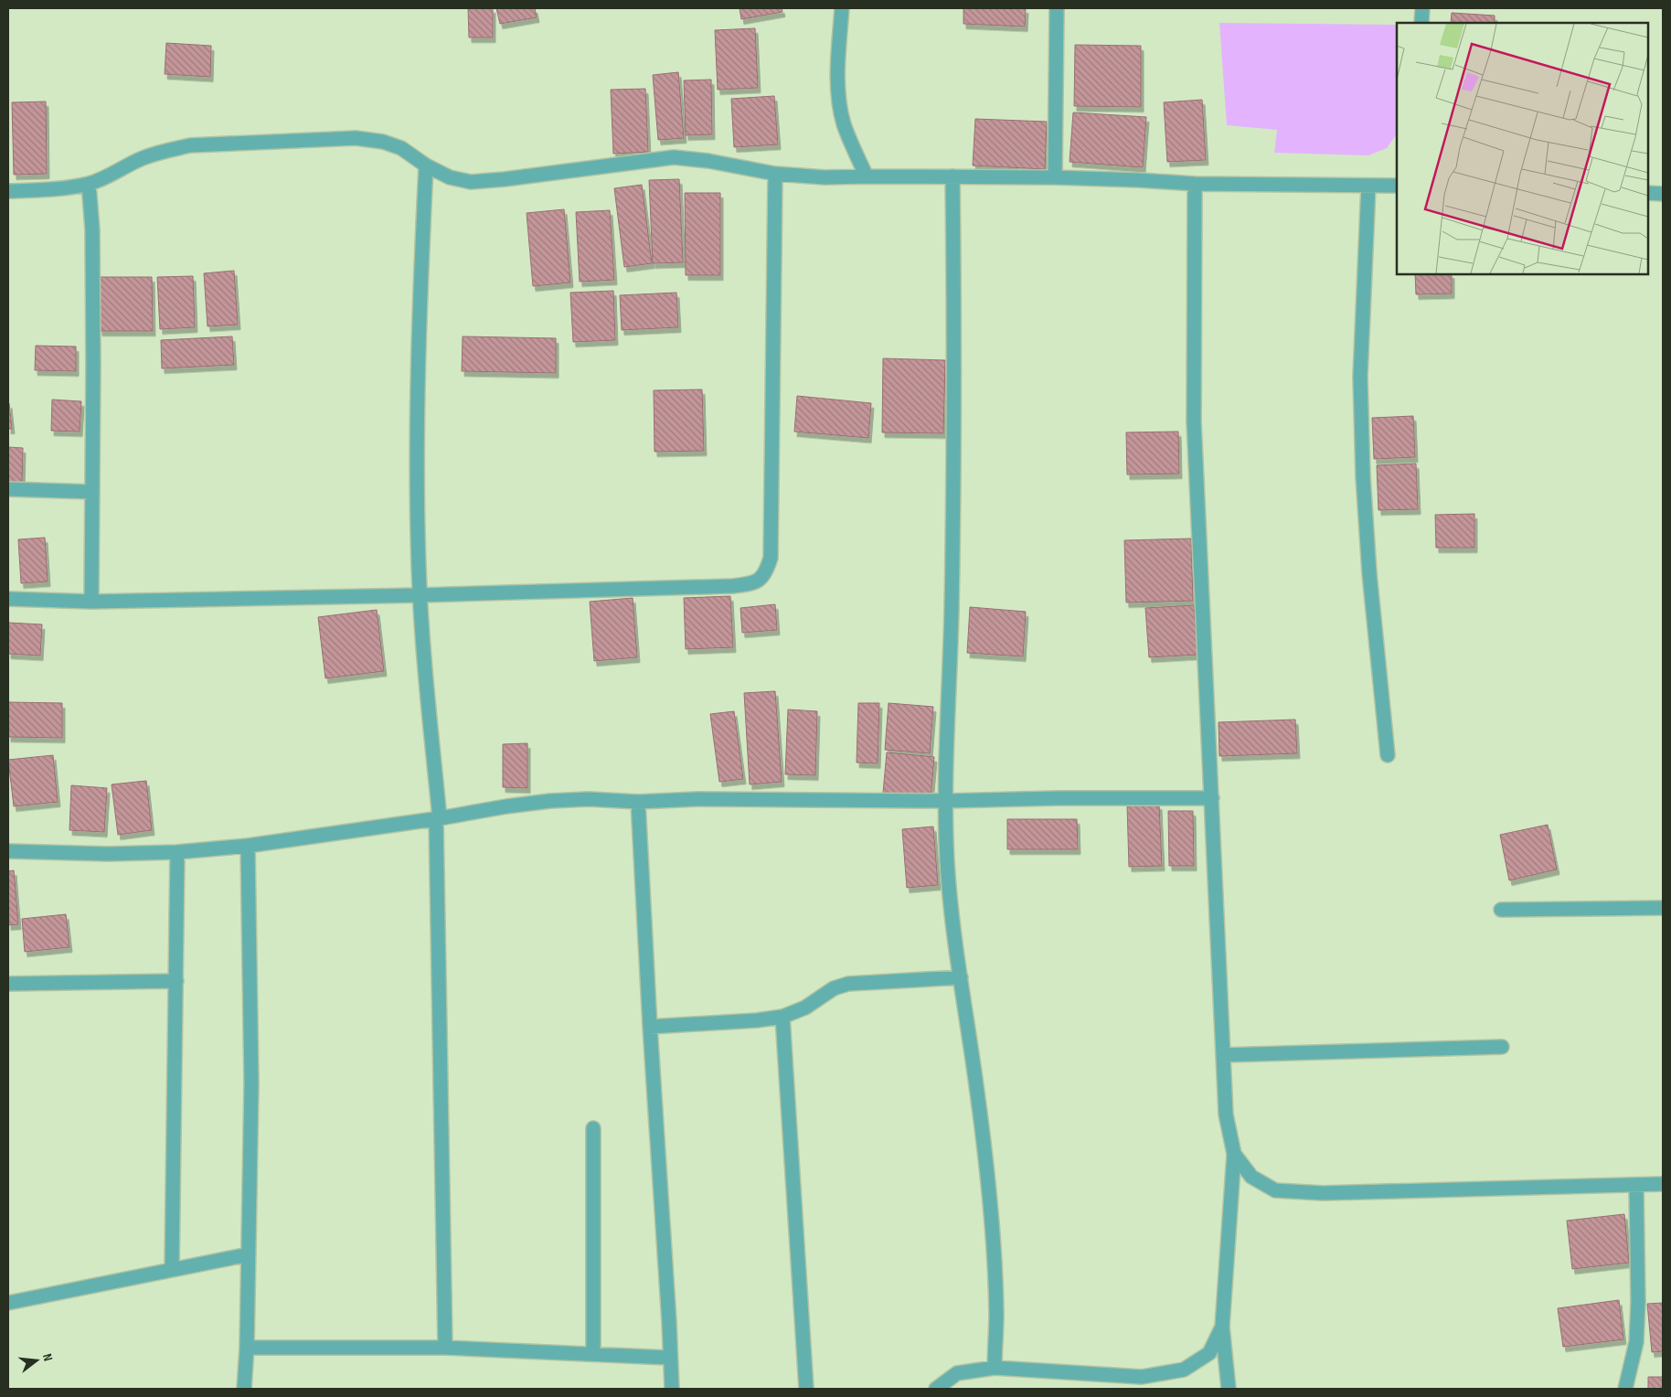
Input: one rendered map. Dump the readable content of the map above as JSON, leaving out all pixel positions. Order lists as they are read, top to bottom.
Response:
{
  "north": "right"
}
